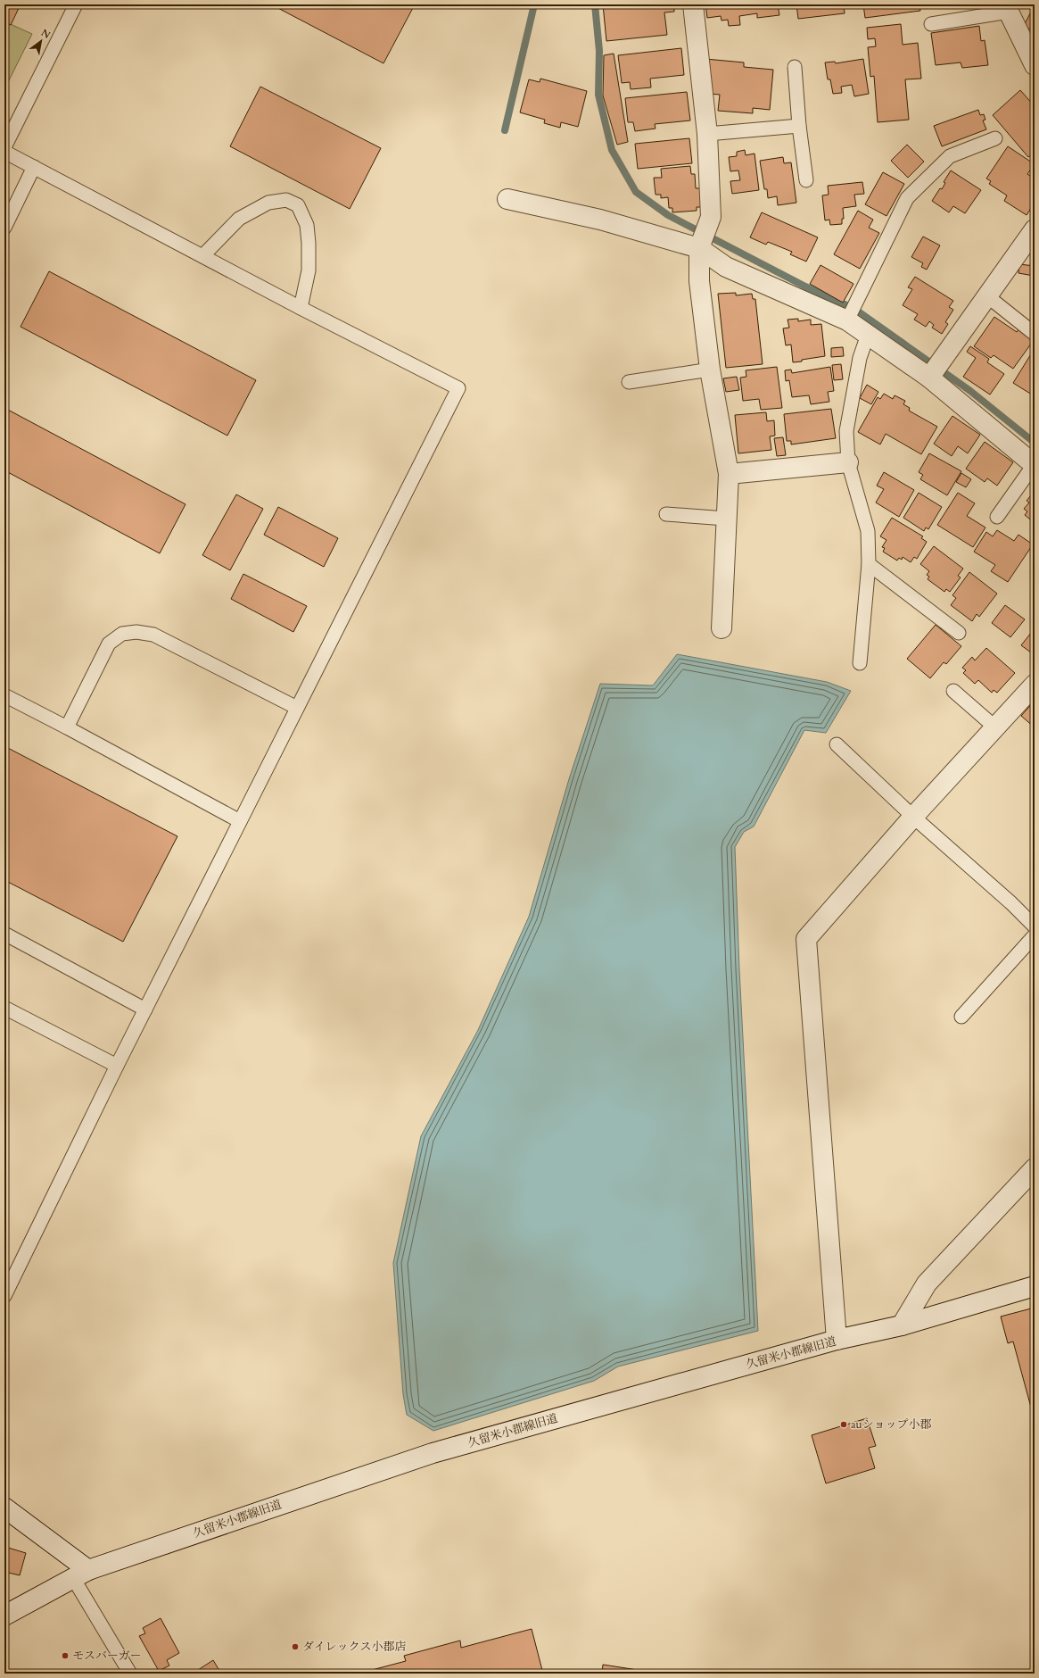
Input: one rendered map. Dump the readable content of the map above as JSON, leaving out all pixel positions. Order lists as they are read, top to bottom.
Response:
{
  "streets": {
    "street": ["久留米小郡線旧道"]
  },
  "places": ["auショップ小郡", "ダイレックス小郡店", "モスバーガー"],
  "north": "top right"
}
